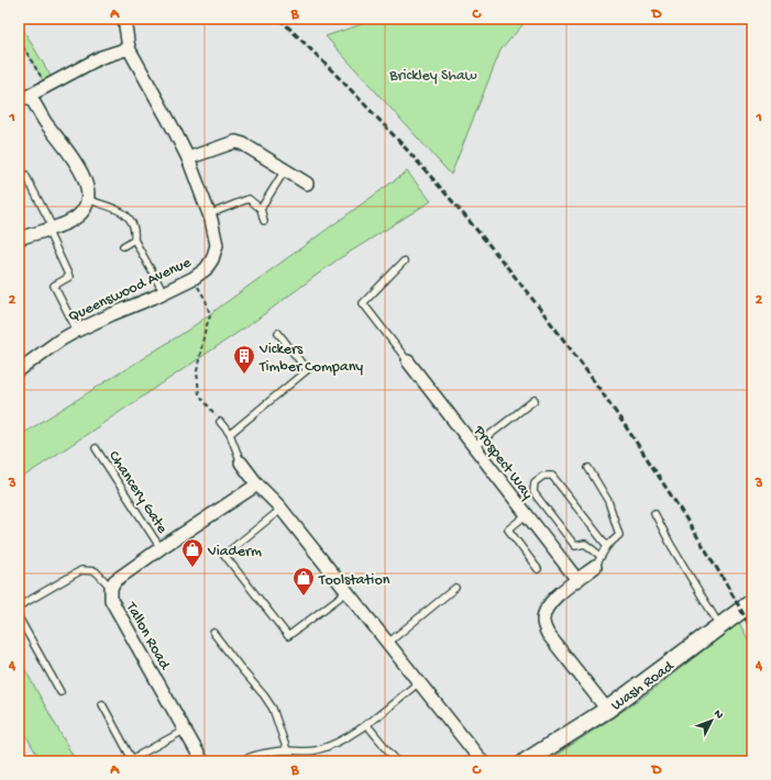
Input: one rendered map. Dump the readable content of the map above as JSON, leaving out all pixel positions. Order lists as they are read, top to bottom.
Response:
{
  "streets": {
    "street": [
      "Queenswood Avenue",
      "Prospect Way",
      "Tallon Road",
      "Wash Road"
    ],
    "lane": ["Chancery Gate"]
  },
  "parks": ["Brickley Shaw"],
  "places": {
    "building": ["Vickers Timber Company"],
    "shop": ["Viaderm", "Toolstation"]
  },
  "north": "top right",
  "grid": {
    "columns": [
      "A",
      "B",
      "C",
      "D"
    ],
    "rows": [
      "1",
      "2",
      "3",
      "4"
    ]
  }
}
